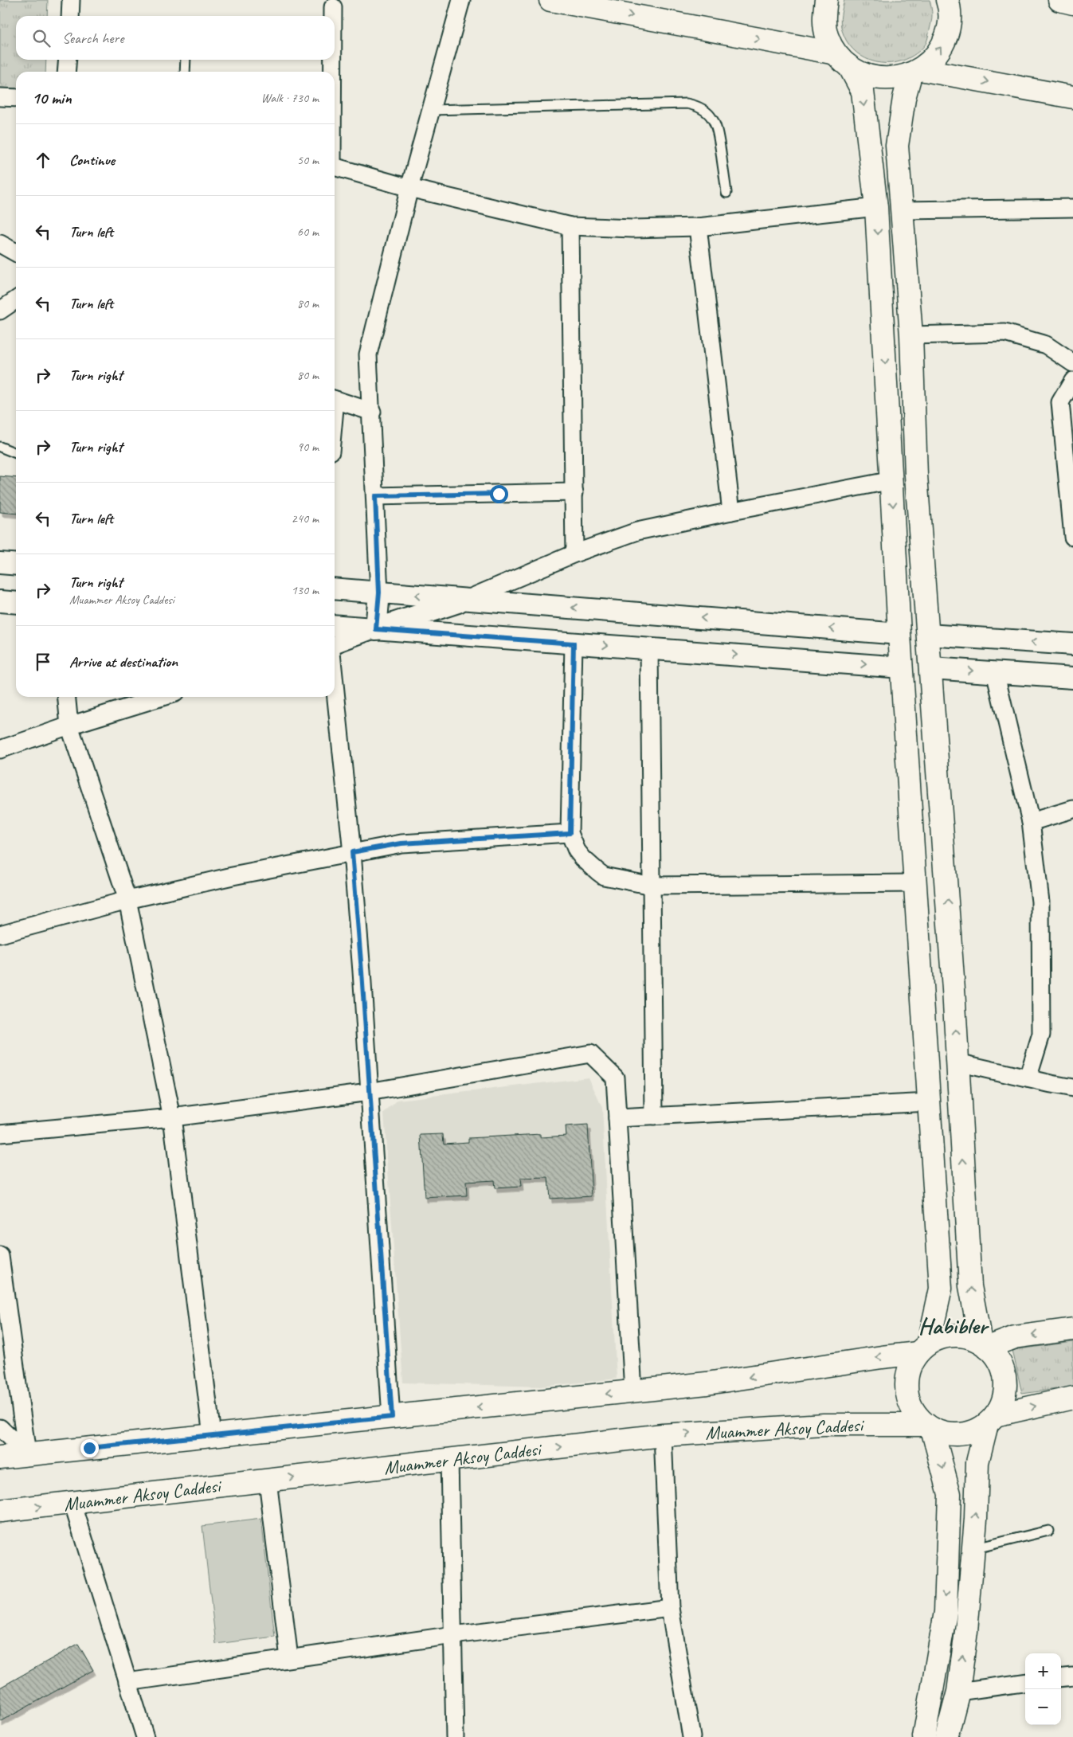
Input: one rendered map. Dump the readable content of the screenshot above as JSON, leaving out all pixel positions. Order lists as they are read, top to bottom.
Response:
{
  "streets": {
    "main road": ["Muammer Aksoy Caddesi"]
  },
  "districts": ["Habibler"],
  "page": {
    "search": "Search here",
    "heading": ["10 min", "Walk · 730 m"],
    "list": [
      ["Continue", "50 m"],
      ["Turn left", "60 m"],
      ["Turn left", "80 m"],
      ["Turn right", "80 m"],
      ["Turn right", "90 m"],
      ["Turn left", "240 m"],
      ["Turn right", "Muammer Aksoy Caddesi", "130 m"],
      "Arrive at destination"
    ],
    "map_buttons": ["+", "−"]
  }
}
